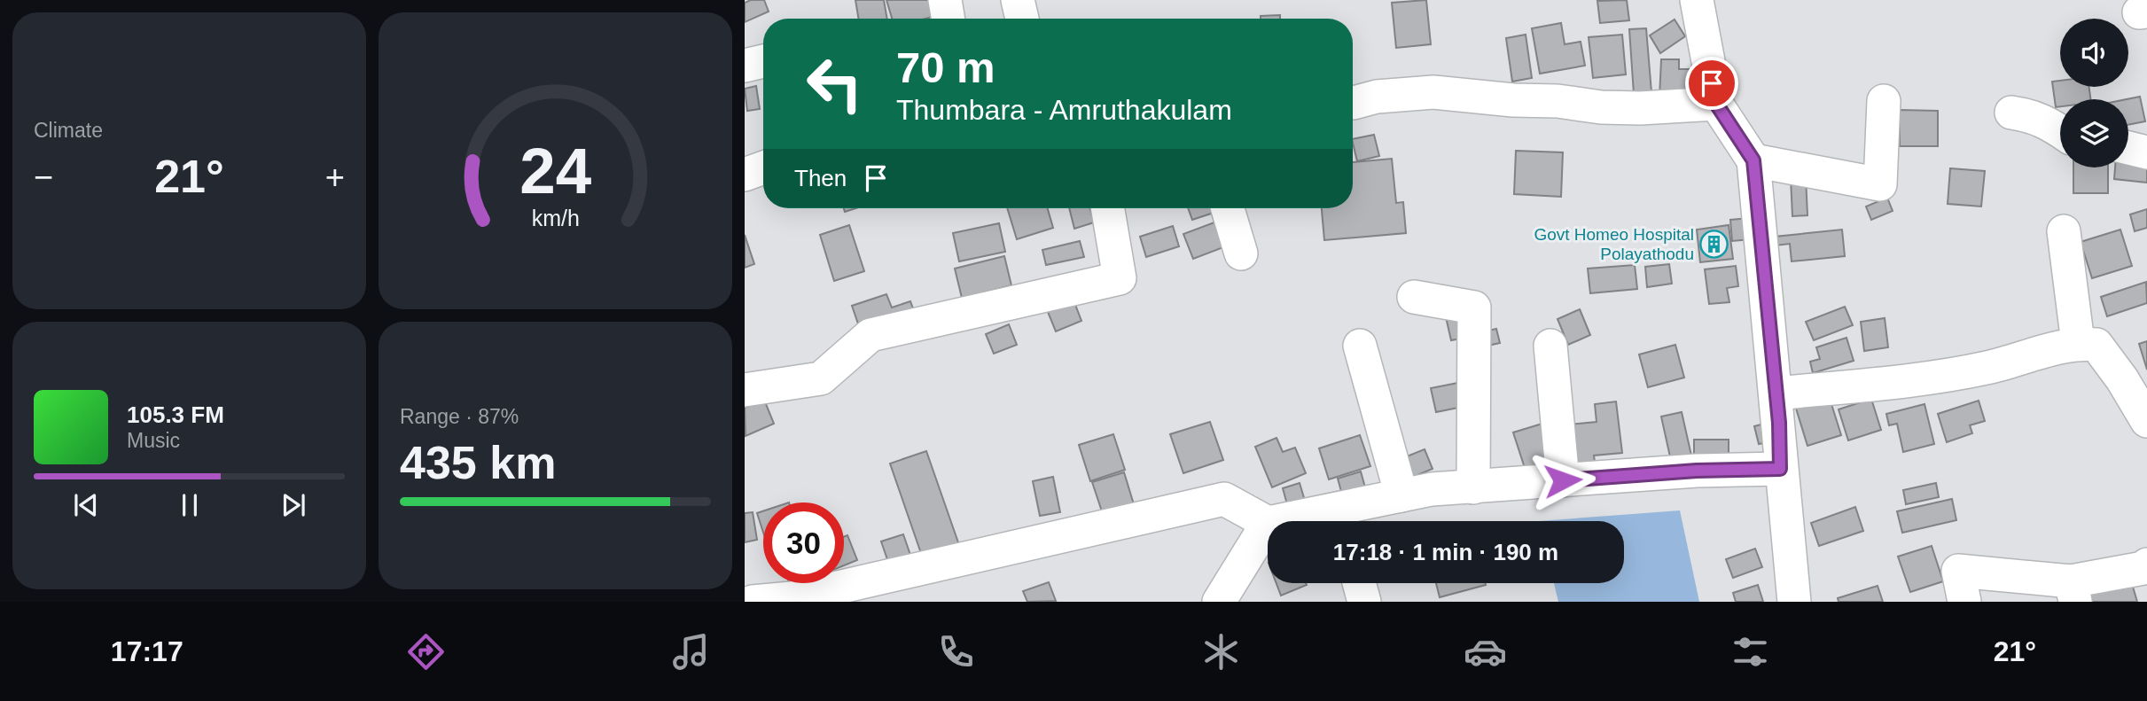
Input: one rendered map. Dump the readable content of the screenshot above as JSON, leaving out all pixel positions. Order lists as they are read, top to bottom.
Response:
{
  "places": {
    "building": ["Govt Homeo Hospital Polayathodu"]
  },
  "page": {
    "tile": [
      "Climate",
      ["Range · 87%", "435 km"]
    ],
    "turn": ["70 m", "Thumbara - Amruthakulam"],
    "then": "Then",
    "heat": ["−", "21°", "+"],
    "song": ["105.3 FM", "Music"],
    "limit": "30",
    "trip": "17:18 · 1 min · 190 m",
    "tabs": ["17:17", "21°"],
    "gauge": ["24", "km/h"]
  }
}
